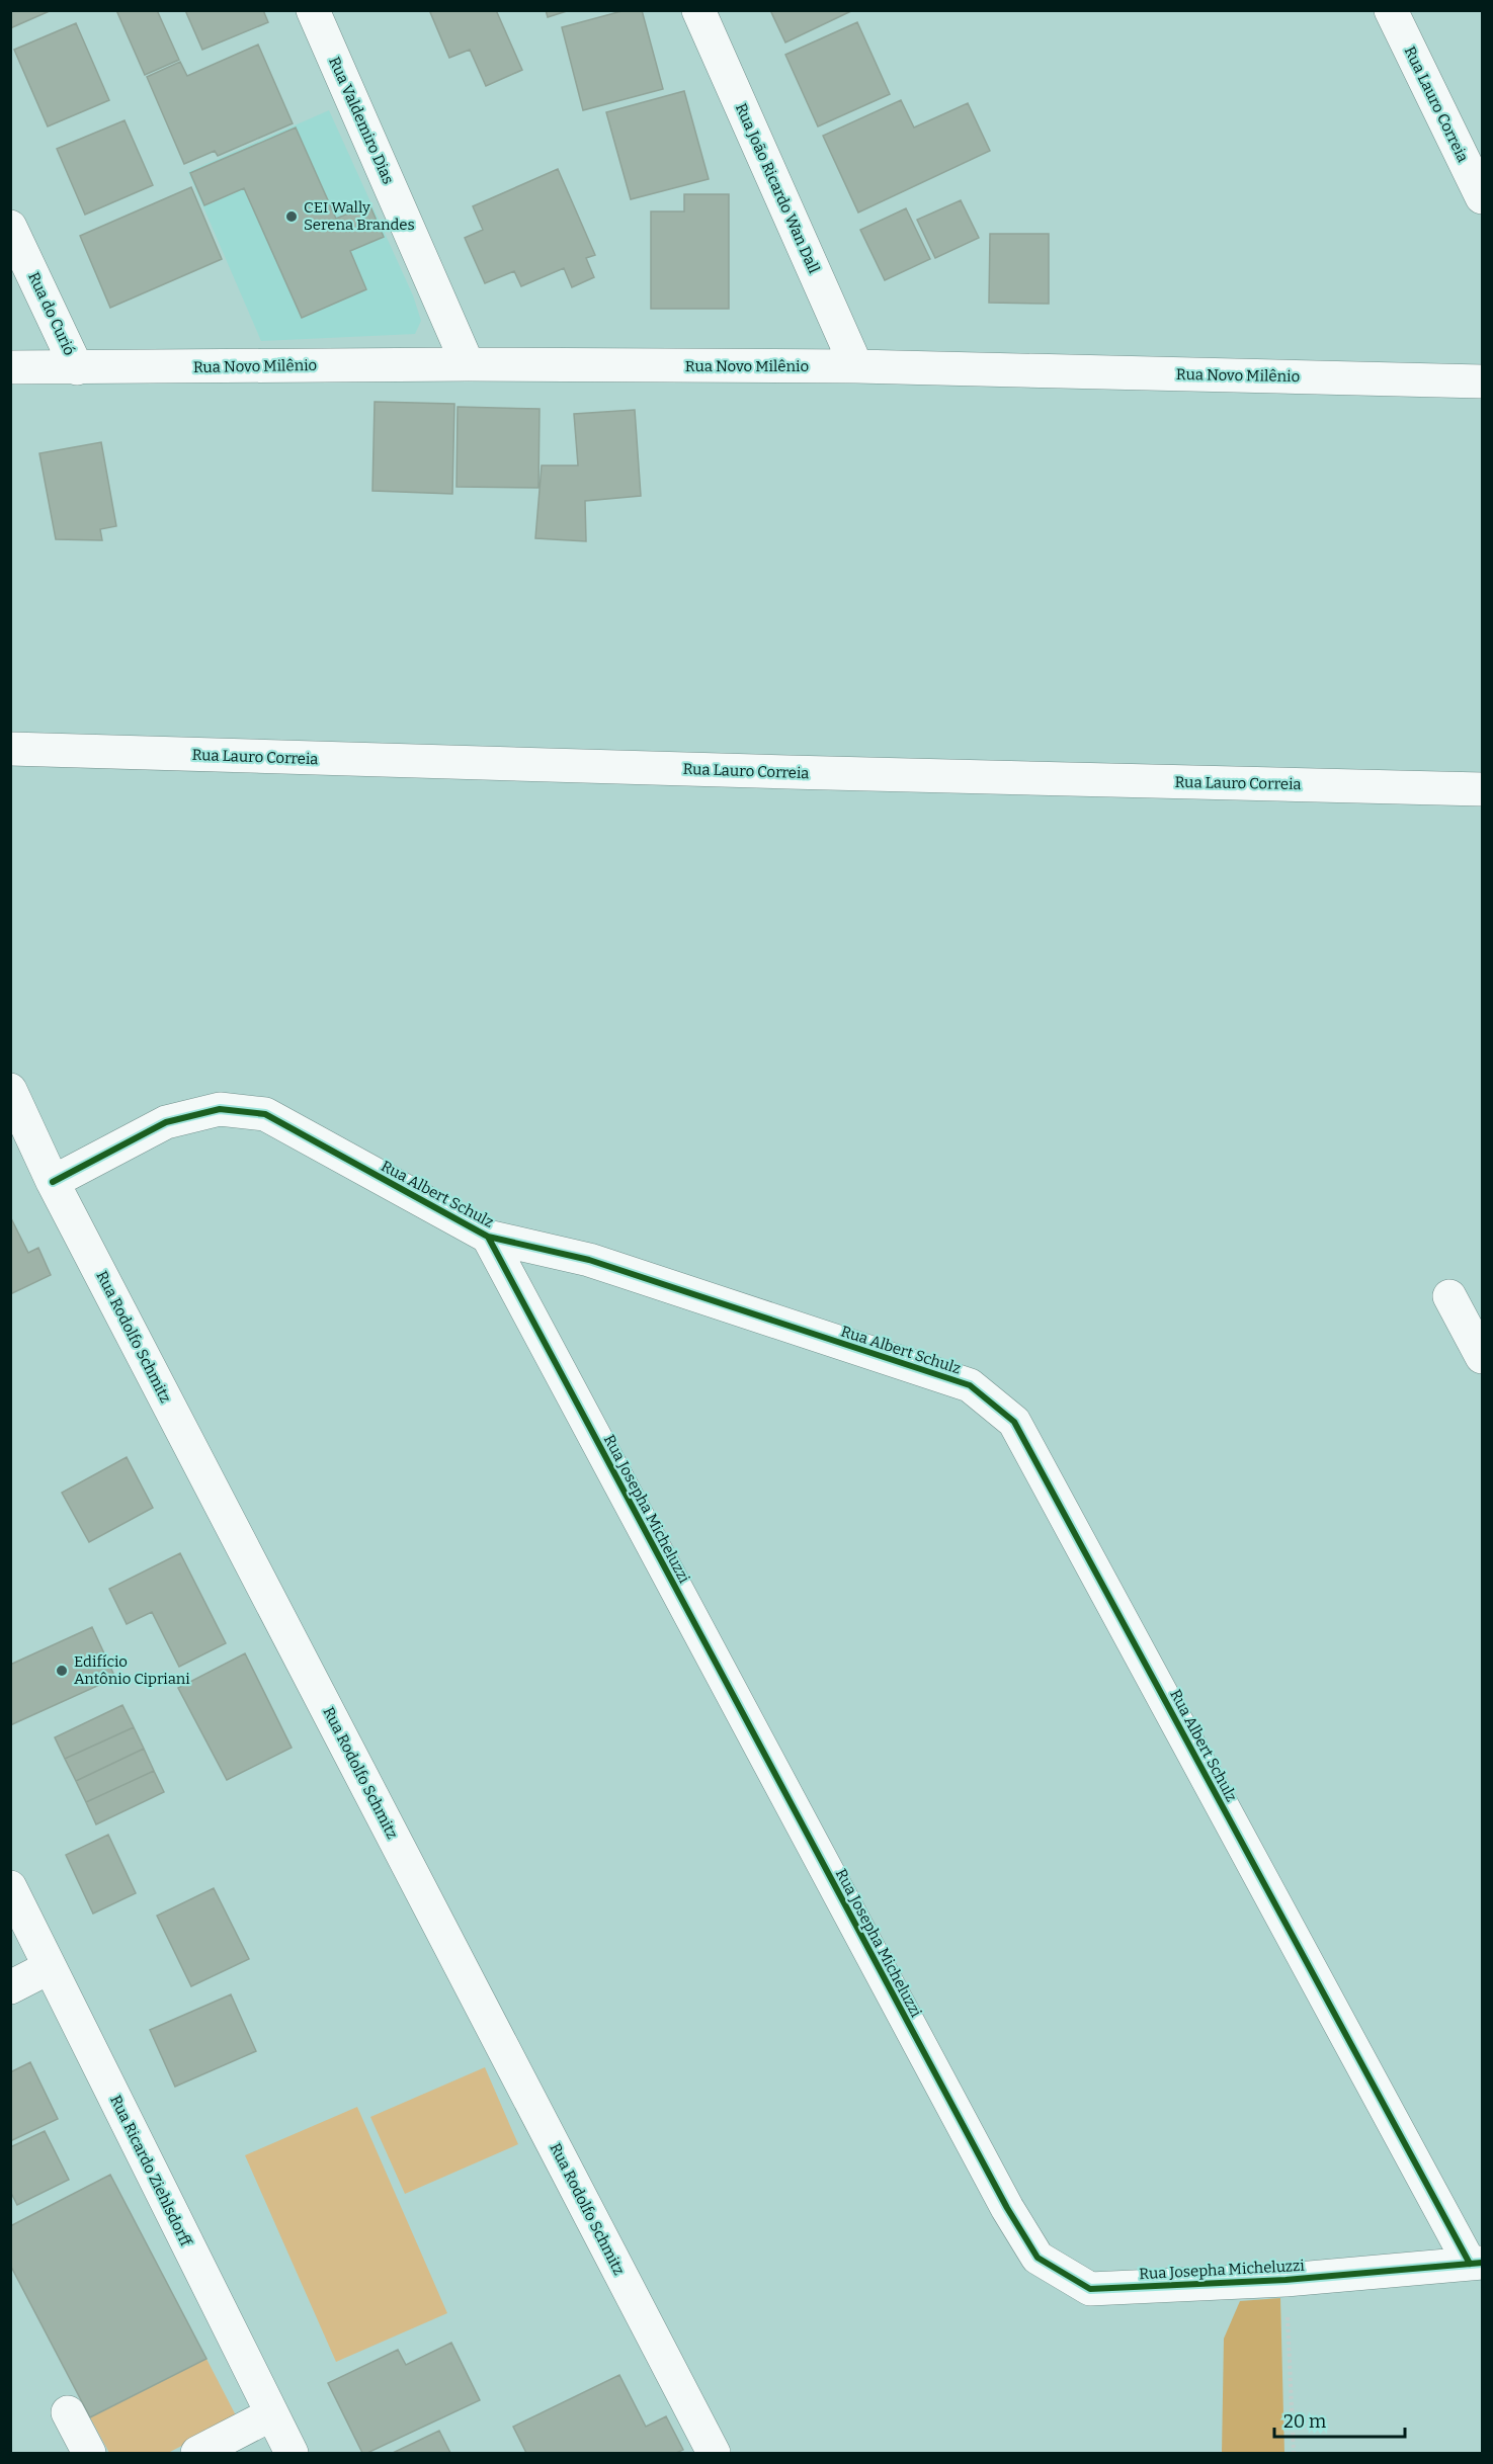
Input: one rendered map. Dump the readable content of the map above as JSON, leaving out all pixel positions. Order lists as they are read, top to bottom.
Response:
{
  "streets": {
    "street": [
      "Rua Lauro Correia",
      "Rua Valdemiro Dias",
      "Rua João Ricardo Wan Dall",
      "Rua do Curió",
      "Rua Novo Milênio",
      "Rua Albert Schulz",
      "Rua Rodolfo Schmitz",
      "Rua Josepha Micheluzzi",
      "Rua Ricardo Ziehlsdorff"
    ]
  },
  "crossings": [
    ["Rua Valdemiro Dias", "Rua Novo Milênio"],
    ["Rua João Ricardo Wan Dall", "Rua Novo Milênio"],
    ["Rua do Curió", "Rua Novo Milênio"],
    ["Rua Albert Schulz", "Rua Rodolfo Schmitz"],
    ["Rua Albert Schulz", "Rua Josepha Micheluzzi"]
  ],
  "places": ["CEI Wally Serena Brandes", "Edifício Antônio Cipriani"],
  "scale_bar": "20 m"
}
